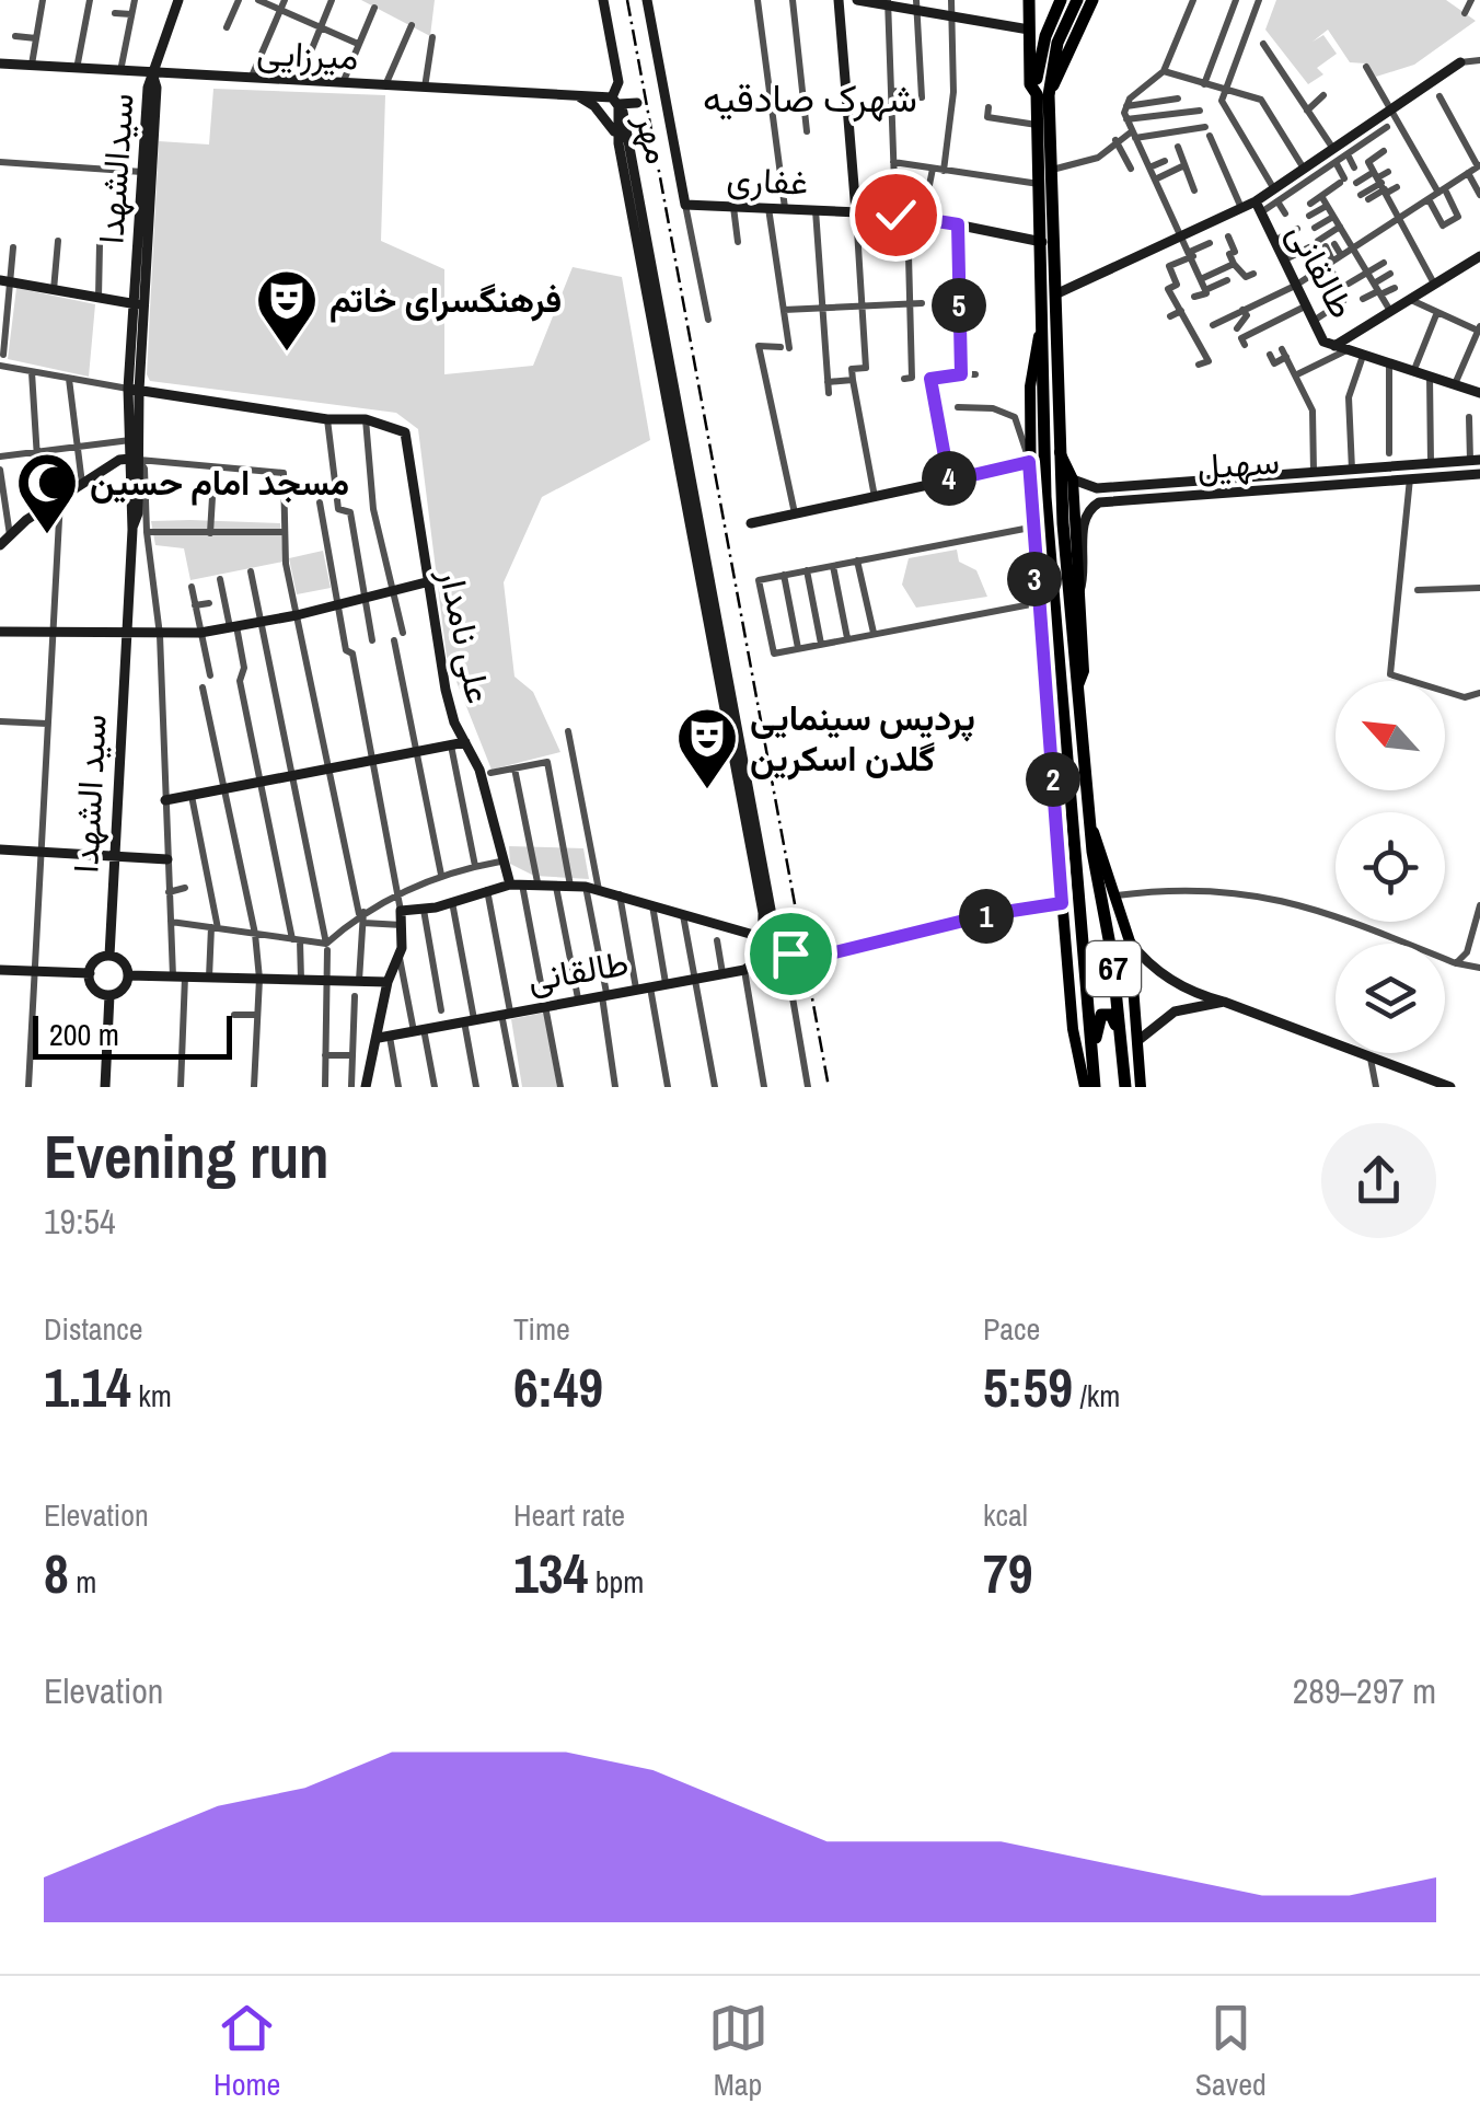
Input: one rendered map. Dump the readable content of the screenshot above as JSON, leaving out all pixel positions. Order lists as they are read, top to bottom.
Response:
{
  "streets": {
    "highway": ["67"],
    "street": [
      "میرزایی",
      "مهر",
      "سیدالشهدا",
      "غفاری",
      "طالقانی",
      "سهیل",
      "علی نامدار",
      "سید الشهدا"
    ]
  },
  "crossings": [
    ["میرزایی", "مهر"],
    ["میرزایی", "سیدالشهدا"],
    ["سیدالشهدا", "سید الشهدا"],
    ["غفاری", "67"],
    ["طالقانی", "67"]
  ],
  "districts": ["شهرک صادقیه"],
  "places": {
    "theatre": ["فرهنگسرای خاتم", "پردیس سینمایی گلدن اسکرین"],
    "mosque": ["مسجد امام حسین"]
  },
  "scale_bar": "200 m",
  "north": "top left",
  "page": {
    "pins": [
      "5",
      "4",
      "3",
      "2",
      "1"
    ],
    "scale": "200 m",
    "heading": ["Evening run", "19:54"],
    "stats": [
      ["Distance", "1.14 km"],
      ["Time", "6:49"],
      ["Pace", "5:59 /km"],
      ["Elevation", "8 m"],
      ["Heart rate", "134 bpm"],
      ["kcal", "79"]
    ],
    "chart": ["Elevation", "289–297 m"],
    "tabs": ["Home", "Map", "Saved"]
  }
}
